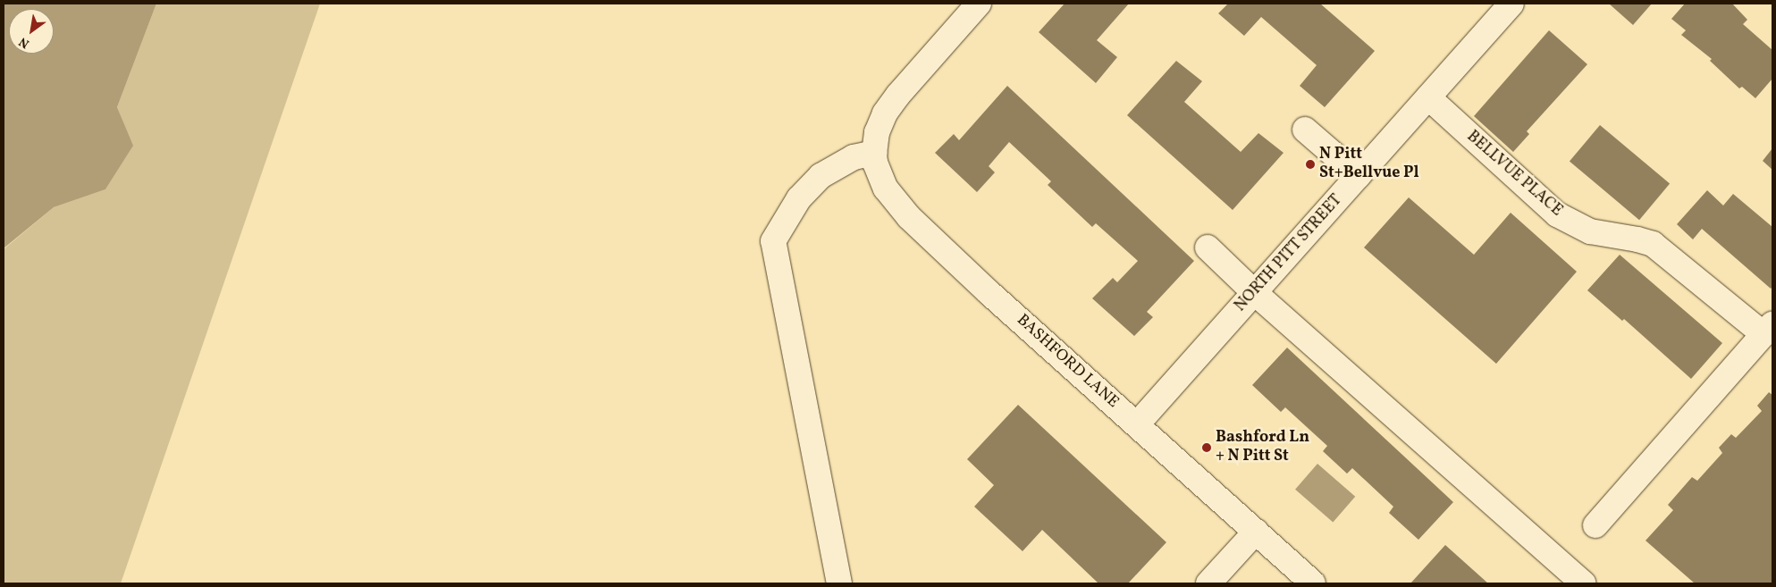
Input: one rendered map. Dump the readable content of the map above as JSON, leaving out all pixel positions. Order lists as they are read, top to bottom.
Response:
{
  "streets": {
    "street": ["BELLVUE PLACE", "NORTH PITT STREET", "BASHFORD LANE"]
  },
  "crossings": [
    ["BELLVUE PLACE", "NORTH PITT STREET"],
    ["NORTH PITT STREET", "BASHFORD LANE"]
  ],
  "places": ["N Pitt St+Bellvue Pl", "Bashford Ln + N Pitt St"],
  "north": "bottom left"
}
